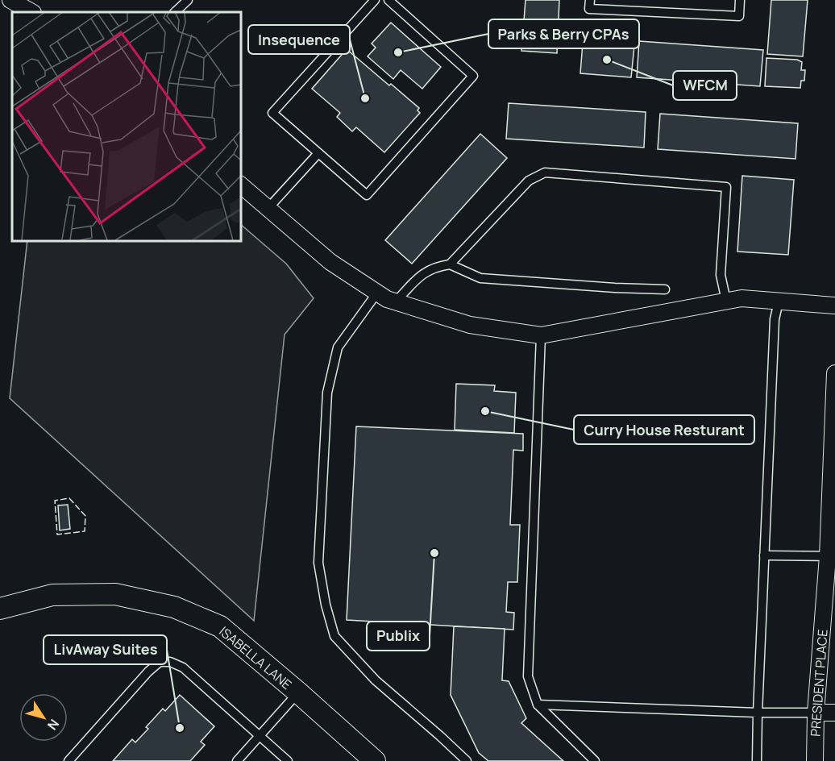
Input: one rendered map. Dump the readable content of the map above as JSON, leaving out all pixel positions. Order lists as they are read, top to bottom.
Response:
{
  "streets": {
    "street": ["ISABELLA LANE", "PRESIDENT PLACE"]
  },
  "places": [
    "Parks & Berry CPAs",
    "WFCM",
    "Insequence",
    "Curry House Resturant",
    "Publix",
    "LivAway Suites"
  ],
  "north": "bottom right"
}
